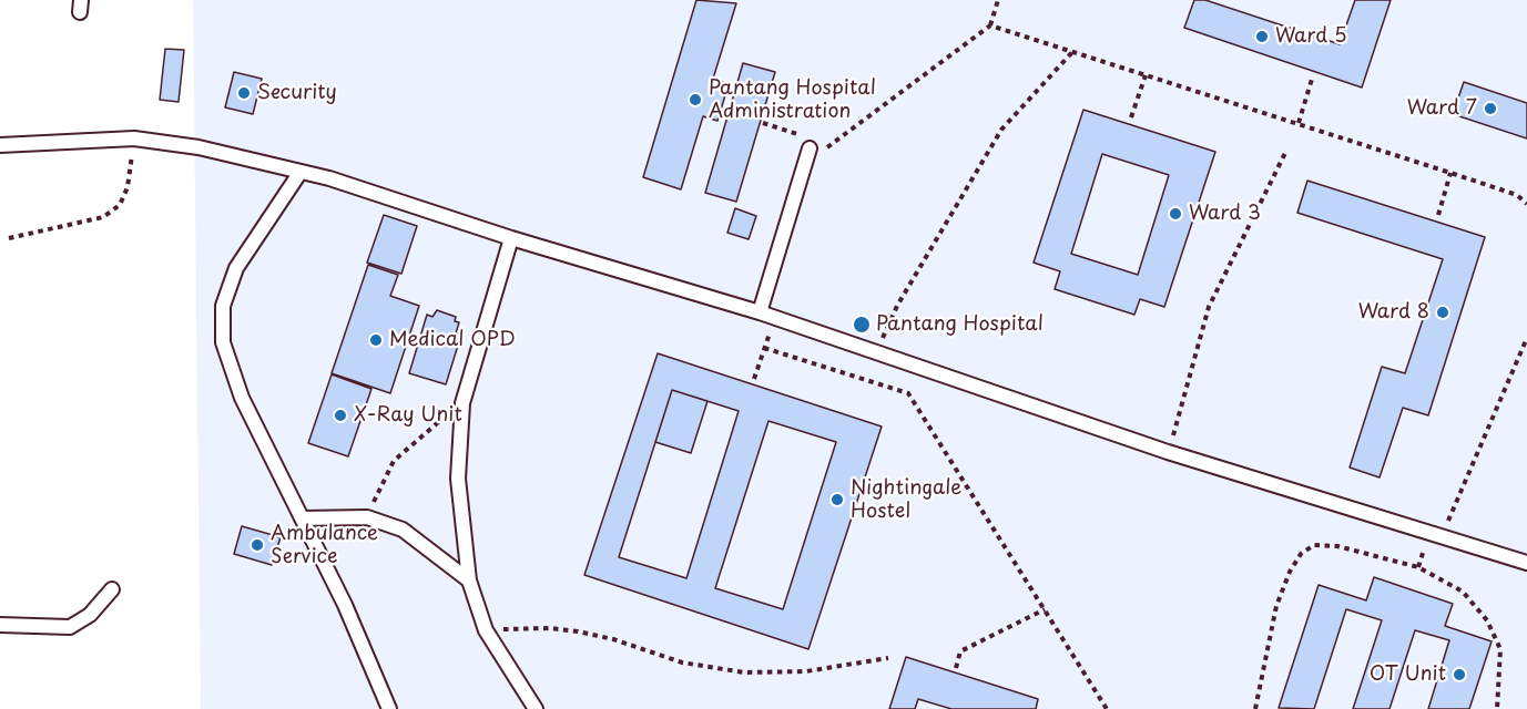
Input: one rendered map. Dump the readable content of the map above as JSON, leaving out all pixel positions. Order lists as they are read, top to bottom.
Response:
{
  "places": [
    "Ward 5",
    "Security",
    "Pantang Hospital Administration",
    "Ward 7",
    "Ward 3",
    "Ward 8",
    "Pantang Hospital",
    "Medical OPD",
    "X-Ray Unit",
    "Nightingale Hostel",
    "Ambulance Service",
    "OT Unit"
  ]
}
